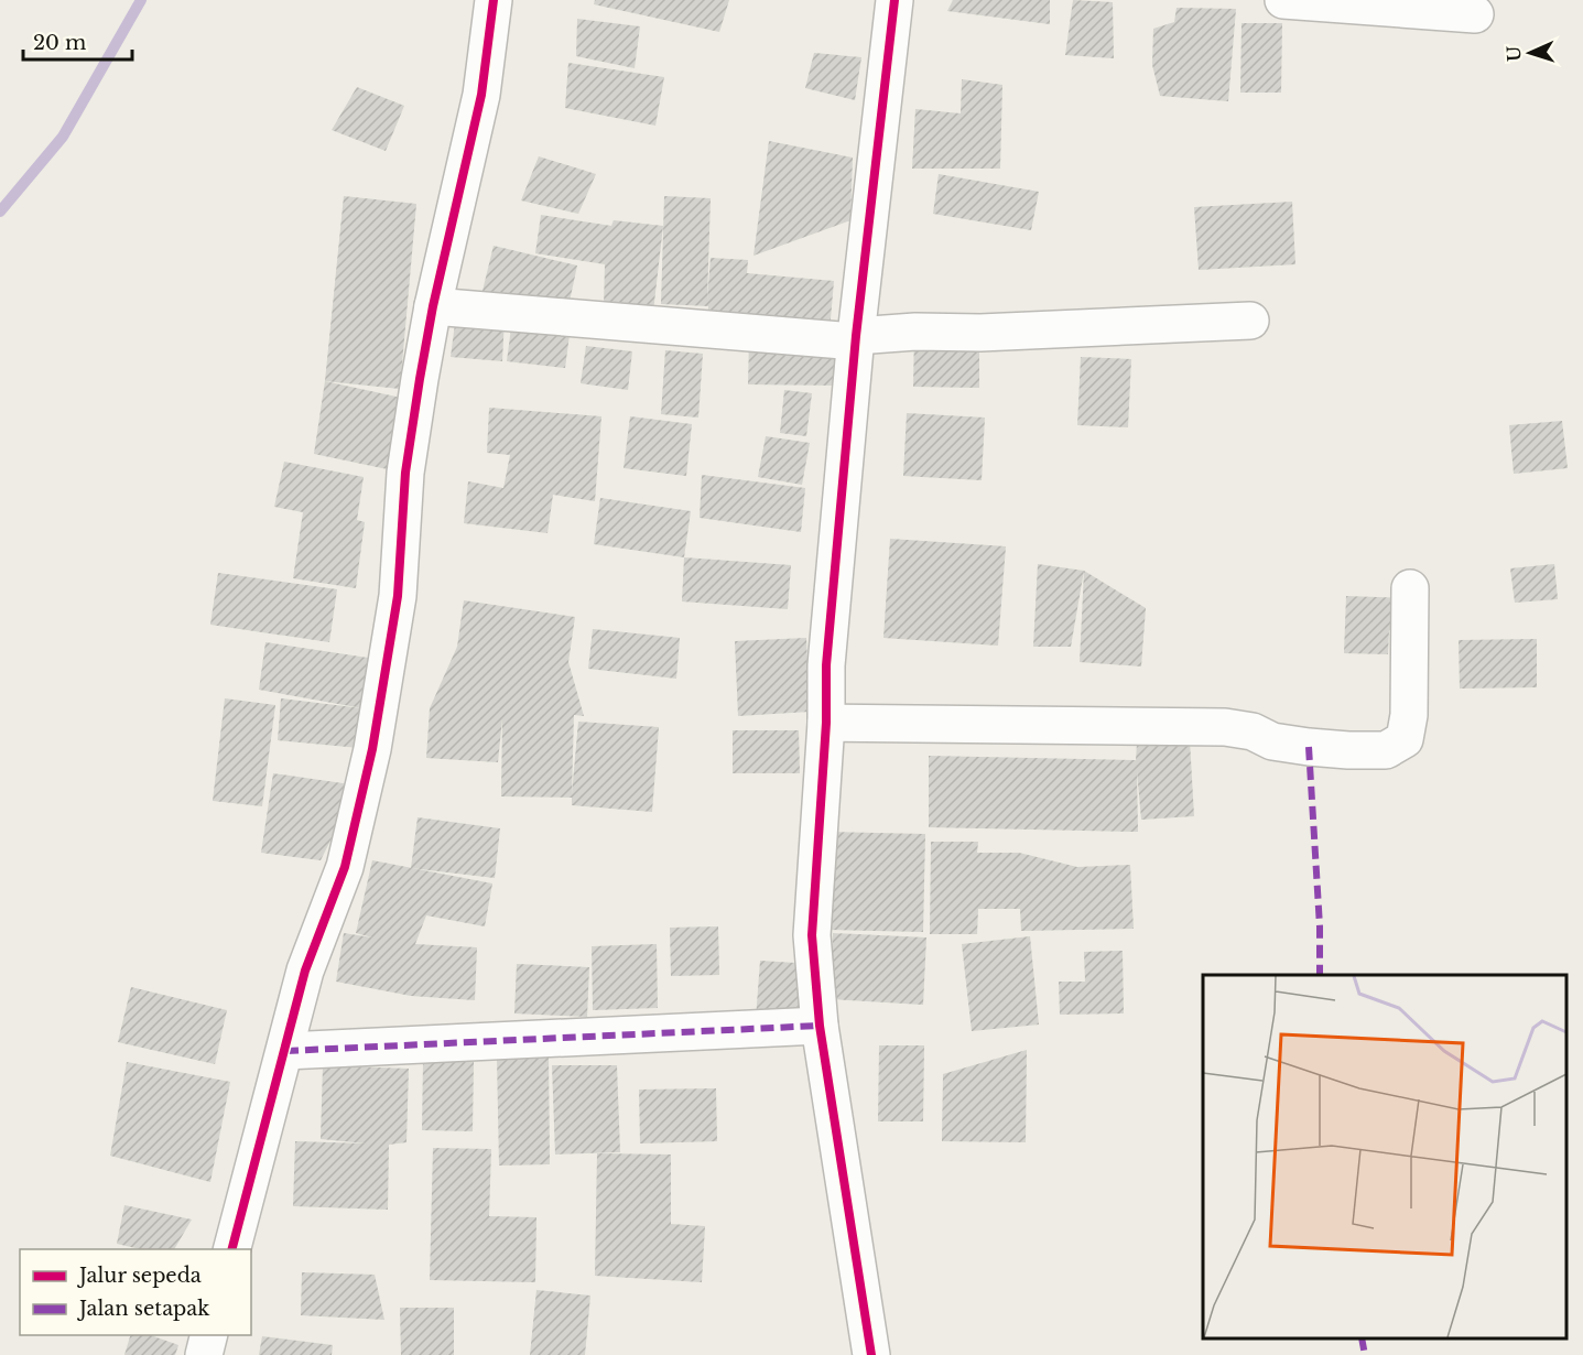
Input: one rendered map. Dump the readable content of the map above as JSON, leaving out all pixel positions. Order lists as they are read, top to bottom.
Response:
{
  "legend": ["Jalur sepeda", "Jalan setapak"],
  "scale_bar": "20 m",
  "north": "left"
}
